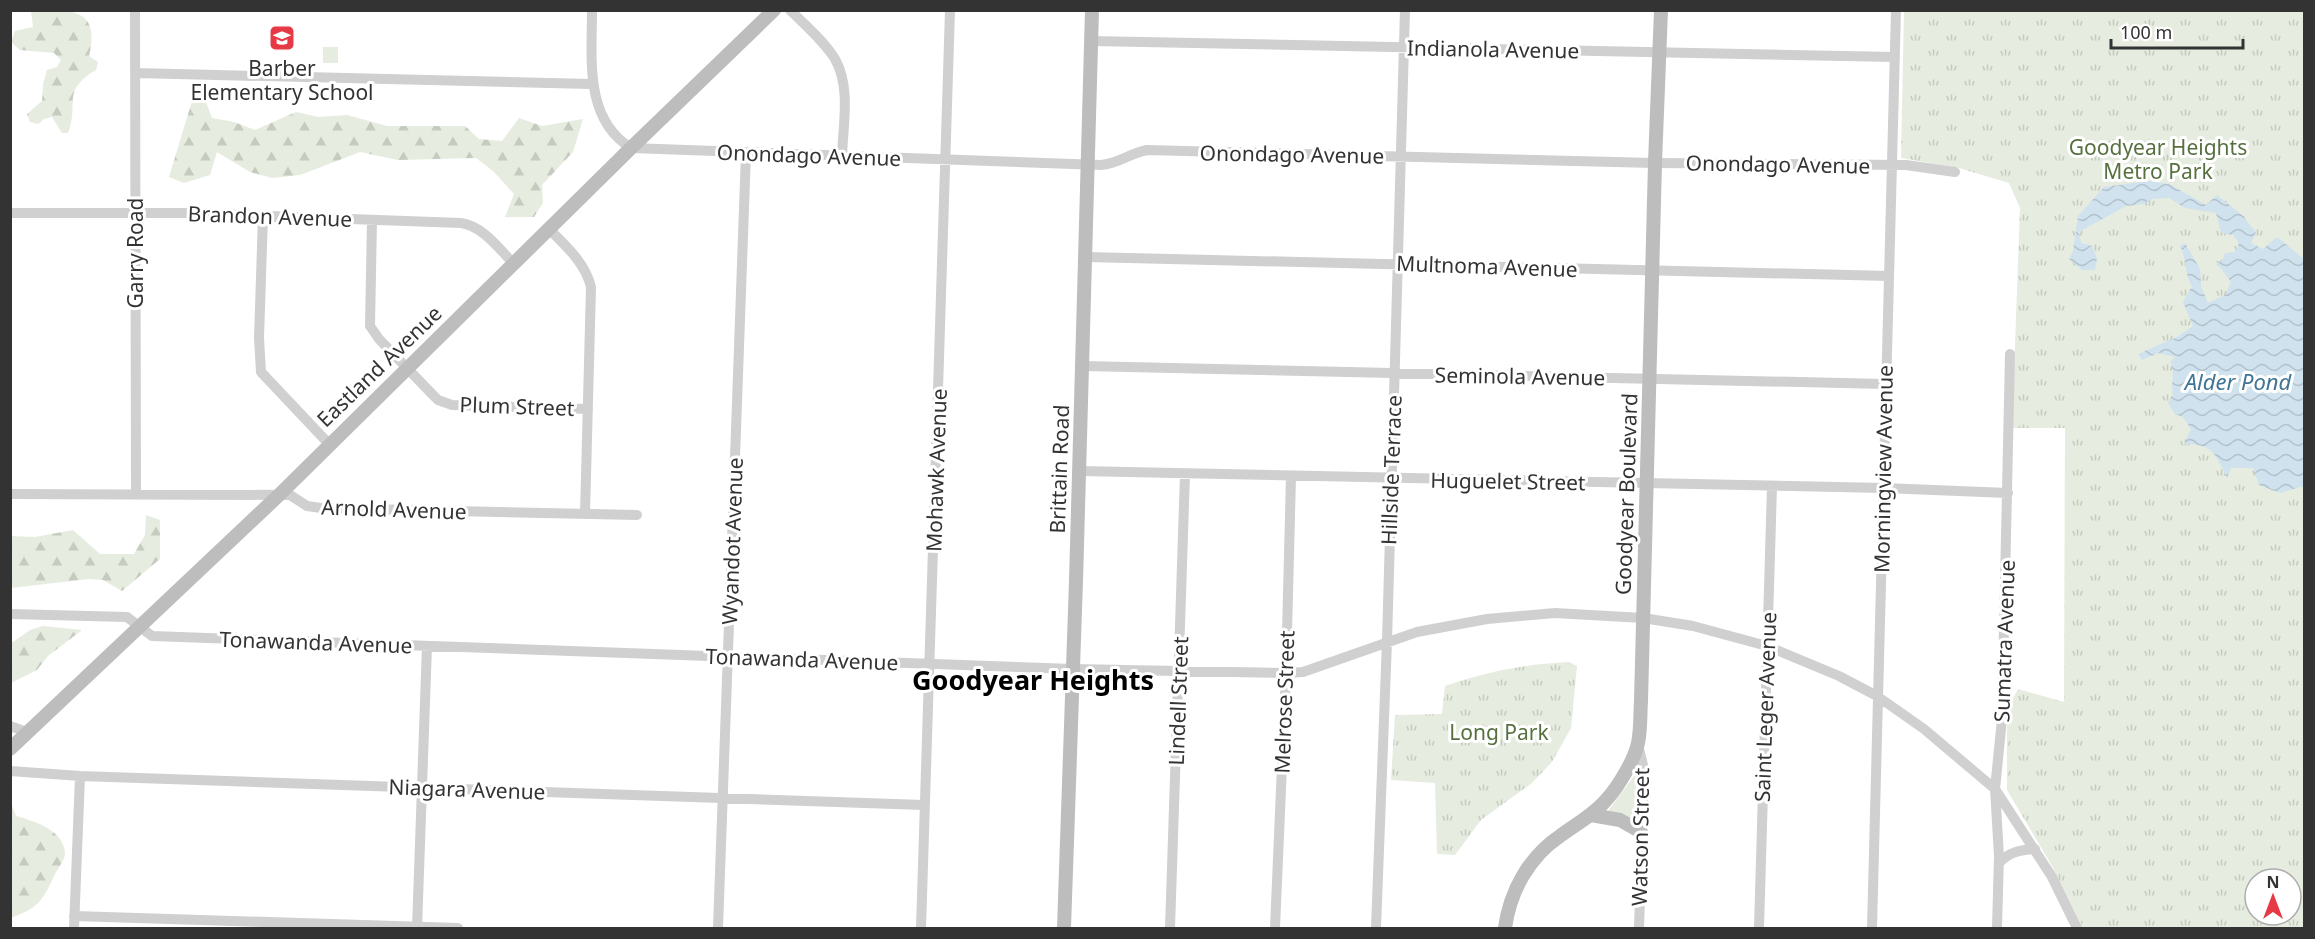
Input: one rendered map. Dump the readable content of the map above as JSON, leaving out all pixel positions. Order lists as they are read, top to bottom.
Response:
{
  "streets": {
    "street": [
      "Indianola Avenue",
      "Onondago Avenue",
      "Brandon Avenue",
      "Garry Road",
      "Multnoma Avenue",
      "Eastland Avenue",
      "Seminola Avenue",
      "Plum Street",
      "Brittain Road",
      "Morningview Avenue",
      "Mohawk Avenue",
      "Hillside Terrace",
      "Huguelet Street",
      "Goodyear Boulevard",
      "Arnold Avenue",
      "Wyandot Avenue",
      "Sumatra Avenue",
      "Tonawanda Avenue",
      "Lindell Street",
      "Melrose Street",
      "Saint Leger Avenue",
      "Niagara Avenue",
      "Watson Street"
    ]
  },
  "crossings": [
    ["Indianola Avenue", "Brittain Road"],
    ["Indianola Avenue", "Morningview Avenue"],
    ["Indianola Avenue", "Hillside Terrace"],
    ["Indianola Avenue", "Goodyear Boulevard"],
    ["Onondago Avenue", "Eastland Avenue"],
    ["Onondago Avenue", "Brittain Road"],
    ["Onondago Avenue", "Morningview Avenue"],
    ["Onondago Avenue", "Mohawk Avenue"],
    ["Onondago Avenue", "Hillside Terrace"],
    ["Onondago Avenue", "Goodyear Boulevard"],
    ["Onondago Avenue", "Wyandot Avenue"],
    ["Brandon Avenue", "Garry Road"],
    ["Brandon Avenue", "Eastland Avenue"],
    ["Brandon Avenue", "Plum Street"],
    ["Garry Road", "Arnold Avenue"],
    ["Multnoma Avenue", "Brittain Road"],
    ["Multnoma Avenue", "Morningview Avenue"],
    ["Multnoma Avenue", "Hillside Terrace"],
    ["Multnoma Avenue", "Goodyear Boulevard"],
    ["Eastland Avenue", "Plum Street"],
    ["Eastland Avenue", "Arnold Avenue"],
    ["Eastland Avenue", "Tonawanda Avenue"],
    ["Seminola Avenue", "Brittain Road"],
    ["Seminola Avenue", "Morningview Avenue"],
    ["Seminola Avenue", "Hillside Terrace"],
    ["Seminola Avenue", "Goodyear Boulevard"],
    ["Brittain Road", "Huguelet Street"],
    ["Brittain Road", "Tonawanda Avenue"],
    ["Morningview Avenue", "Huguelet Street"],
    ["Morningview Avenue", "Tonawanda Avenue"],
    ["Mohawk Avenue", "Tonawanda Avenue"],
    ["Mohawk Avenue", "Niagara Avenue"],
    ["Hillside Terrace", "Huguelet Street"],
    ["Hillside Terrace", "Tonawanda Avenue"],
    ["Huguelet Street", "Goodyear Boulevard"],
    ["Huguelet Street", "Sumatra Avenue"],
    ["Huguelet Street", "Lindell Street"],
    ["Huguelet Street", "Melrose Street"],
    ["Huguelet Street", "Saint Leger Avenue"],
    ["Goodyear Boulevard", "Tonawanda Avenue"],
    ["Goodyear Boulevard", "Watson Street"],
    ["Wyandot Avenue", "Tonawanda Avenue"],
    ["Wyandot Avenue", "Niagara Avenue"],
    ["Sumatra Avenue", "Tonawanda Avenue"],
    ["Tonawanda Avenue", "Lindell Street"],
    ["Tonawanda Avenue", "Melrose Street"],
    ["Tonawanda Avenue", "Saint Leger Avenue"]
  ],
  "districts": ["Goodyear Heights"],
  "water": ["Alder Pond"],
  "parks": ["Goodyear Heights Metro Park", "Long Park"],
  "places": {
    "school or university": ["Barber Elementary School"]
  },
  "scale_bar": "100 m",
  "north": "top"
}
